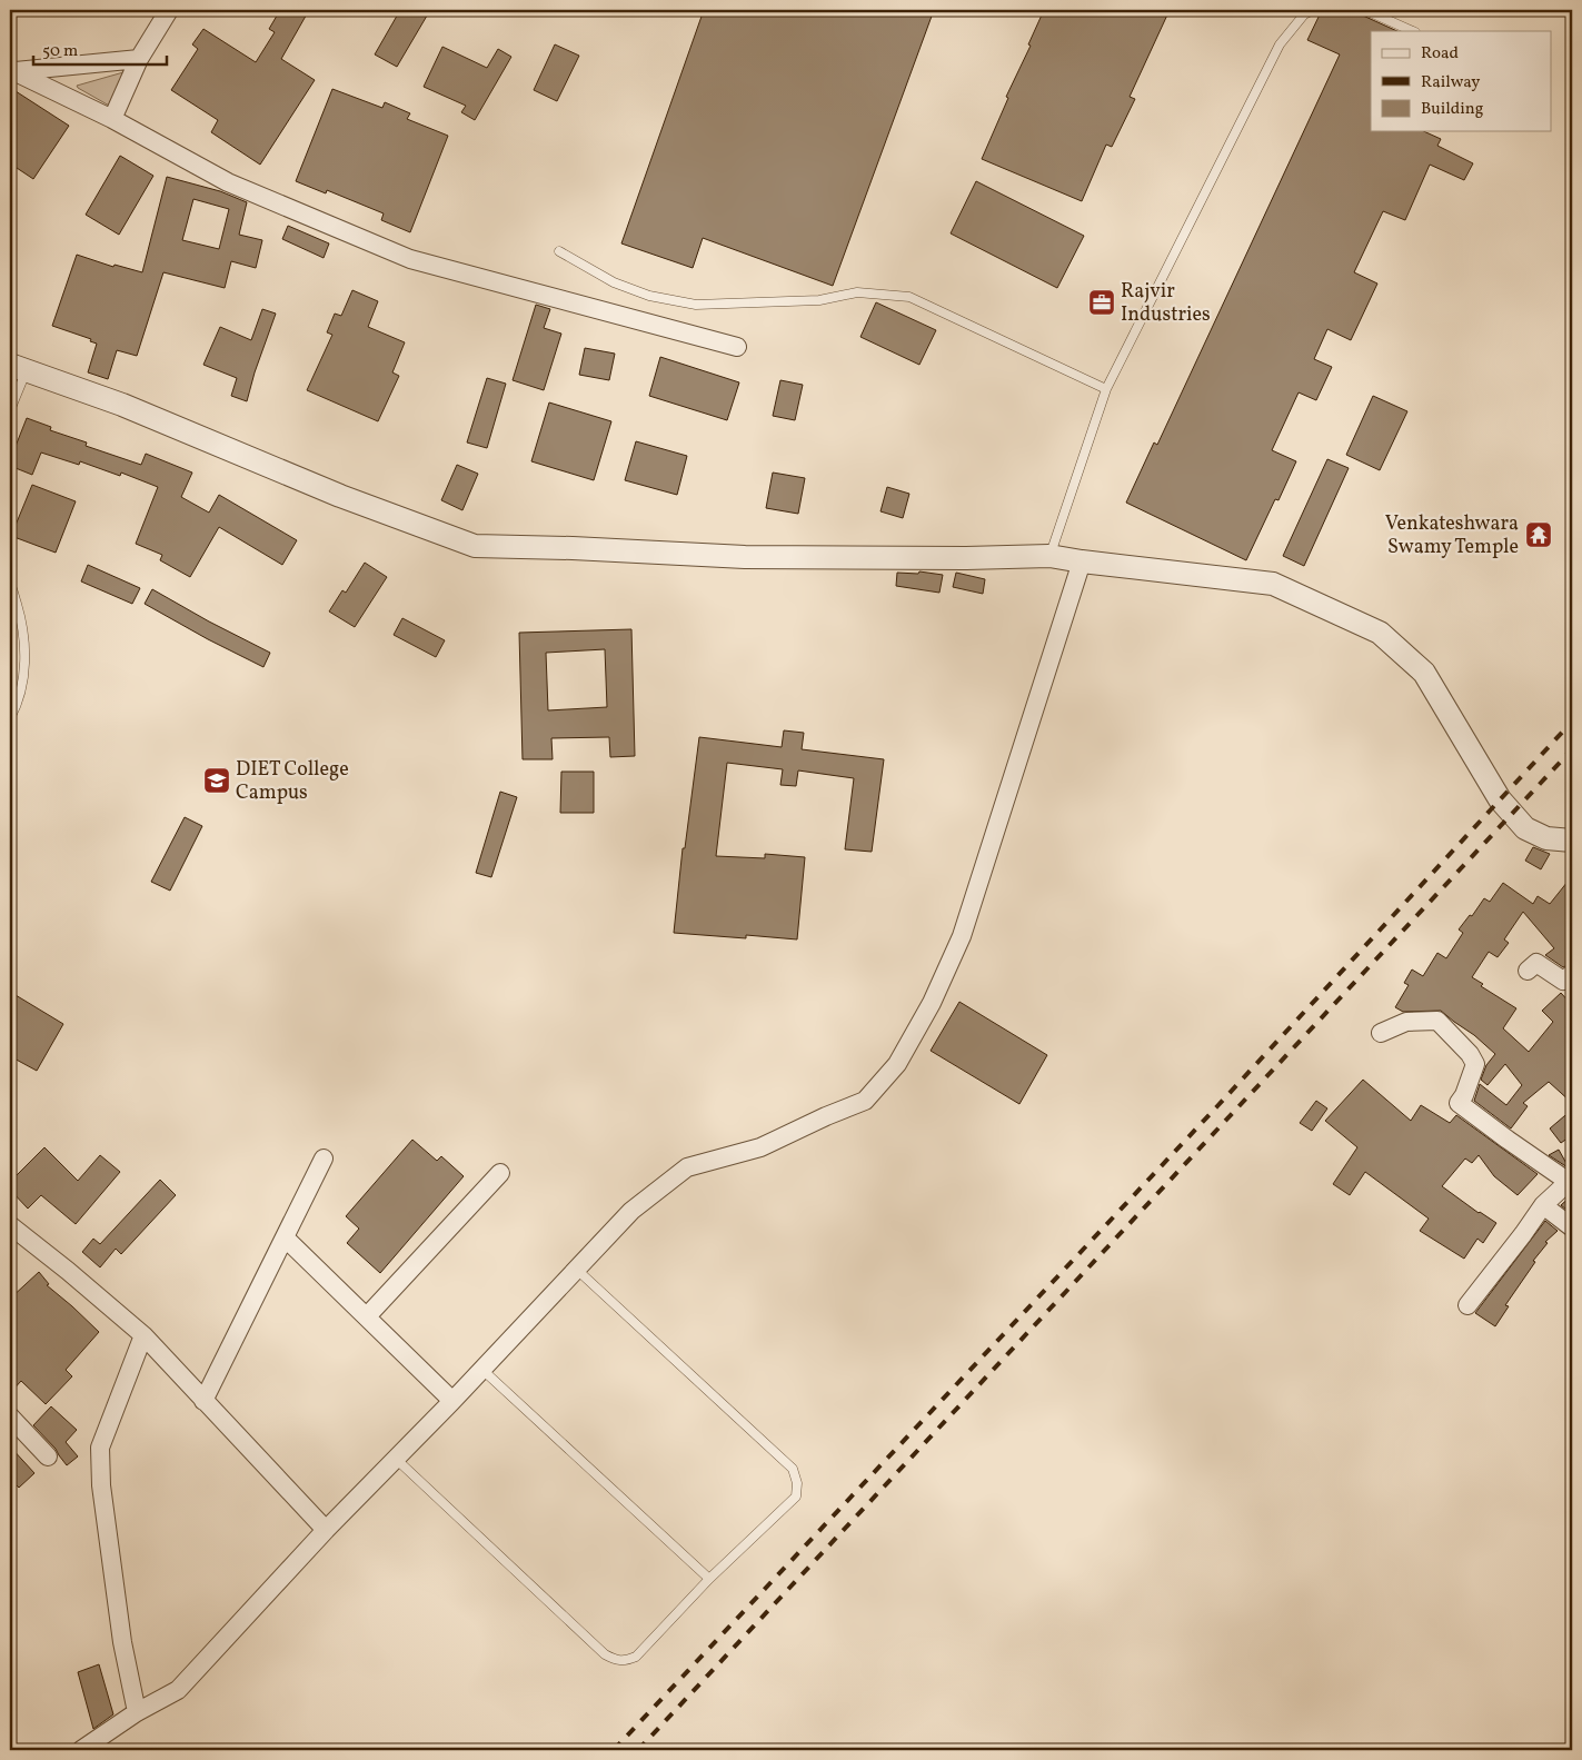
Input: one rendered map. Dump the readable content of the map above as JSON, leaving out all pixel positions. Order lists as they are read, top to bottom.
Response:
{
  "places": {
    "office": ["Rajvir Industries"],
    "temple": ["Venkateshwara Swamy Temple"],
    "school or university": ["DIET College Campus"]
  },
  "legend": ["Road", "Railway", "Building"],
  "scale_bar": "50 m"
}
